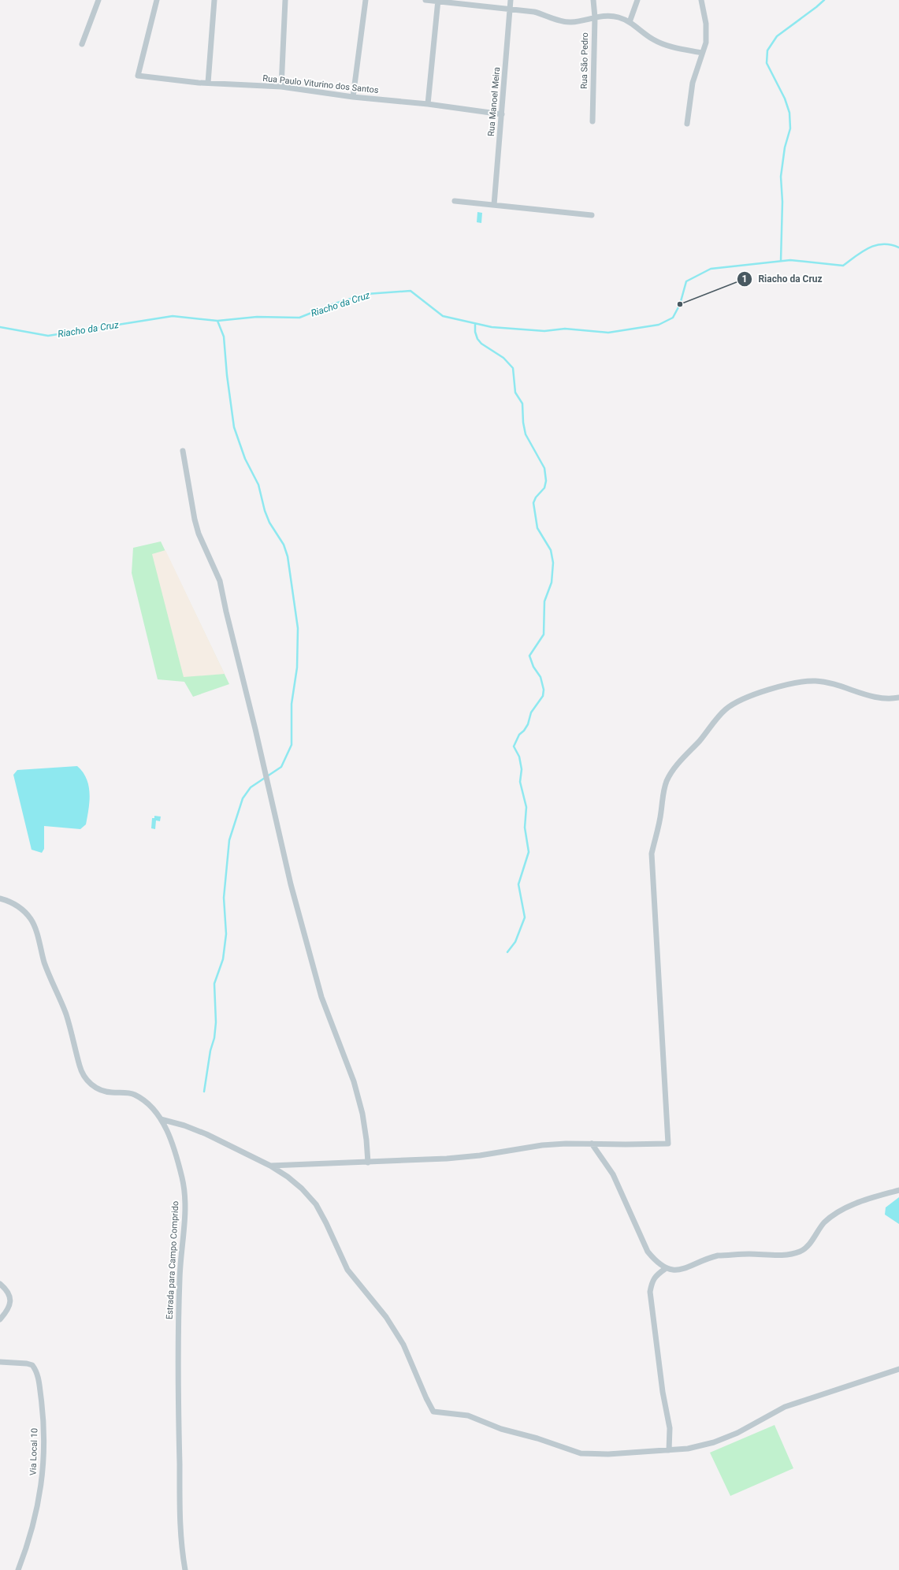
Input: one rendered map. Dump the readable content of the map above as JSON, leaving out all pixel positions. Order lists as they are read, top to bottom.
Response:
{
  "streets": {
    "street": [
      "Rua São Pedro",
      "Rua Paulo Viturino dos Santos",
      "Rua Manoel Meira",
      "Estrada para Campo Comprido",
      "Via Local 10"
    ]
  },
  "crossings": [
    ["Rua Paulo Viturino dos Santos", "Rua Manoel Meira"]
  ],
  "water": ["Riacho da Cruz"],
  "places": ["Riacho da Cruz"]
}
